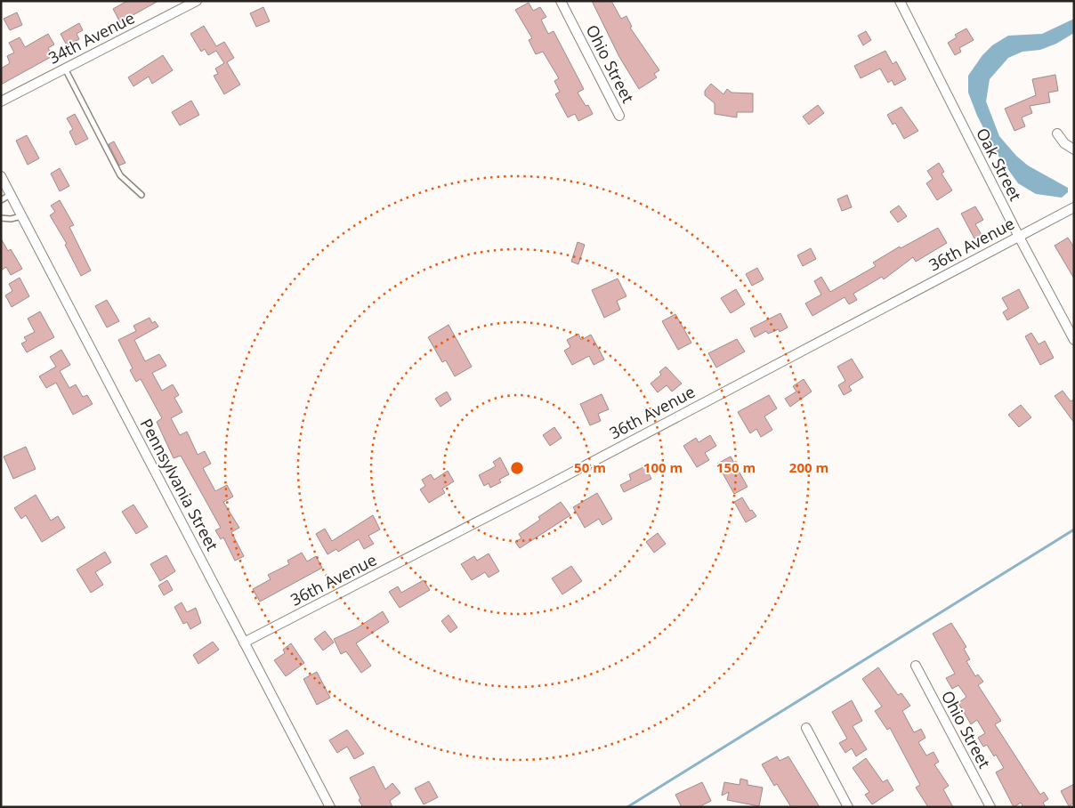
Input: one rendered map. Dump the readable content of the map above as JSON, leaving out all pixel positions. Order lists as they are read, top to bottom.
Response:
{
  "streets": {
    "street": [
      "34th Avenue",
      "Ohio Street",
      "Oak Street",
      "36th Avenue",
      "Pennsylvania Street"
    ]
  },
  "crossings": [
    ["Oak Street", "36th Avenue"],
    ["36th Avenue", "Pennsylvania Street"]
  ],
  "rings": [
    "50 m",
    "100 m",
    "150 m",
    "200 m"
  ]
}
